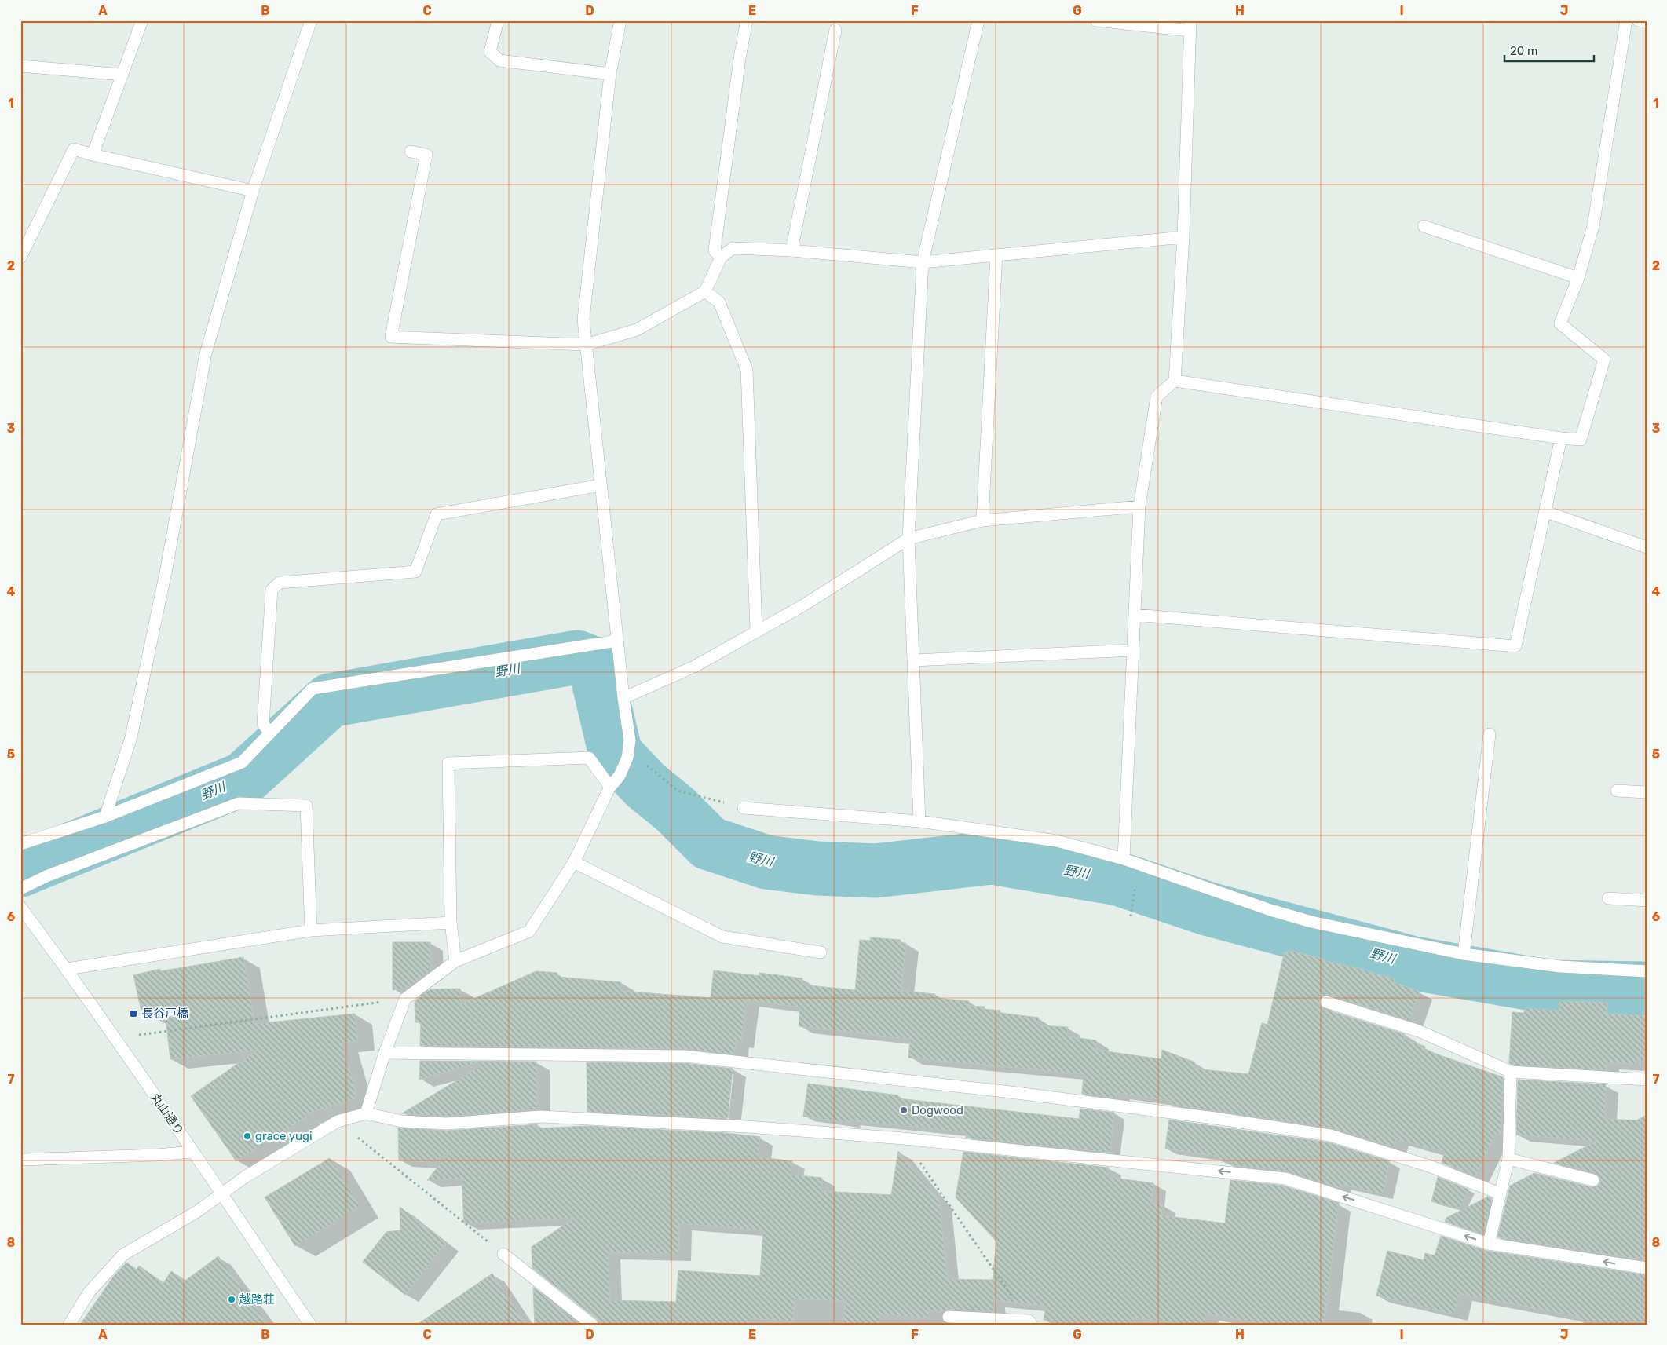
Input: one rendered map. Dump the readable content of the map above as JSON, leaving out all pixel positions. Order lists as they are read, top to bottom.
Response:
{
  "streets": {
    "street": ["丸山通り"]
  },
  "water": ["野川"],
  "places": {
    "transit": ["長谷戸橋"],
    "other": ["Dogwood", "grace yugi", "越路荘"]
  },
  "scale_bar": "20 m",
  "grid": {
    "columns": [
      "A",
      "B",
      "C",
      "D",
      "E",
      "F",
      "G",
      "H",
      "I",
      "J"
    ],
    "rows": [
      "1",
      "2",
      "3",
      "4",
      "5",
      "6",
      "7",
      "8"
    ]
  }
}
